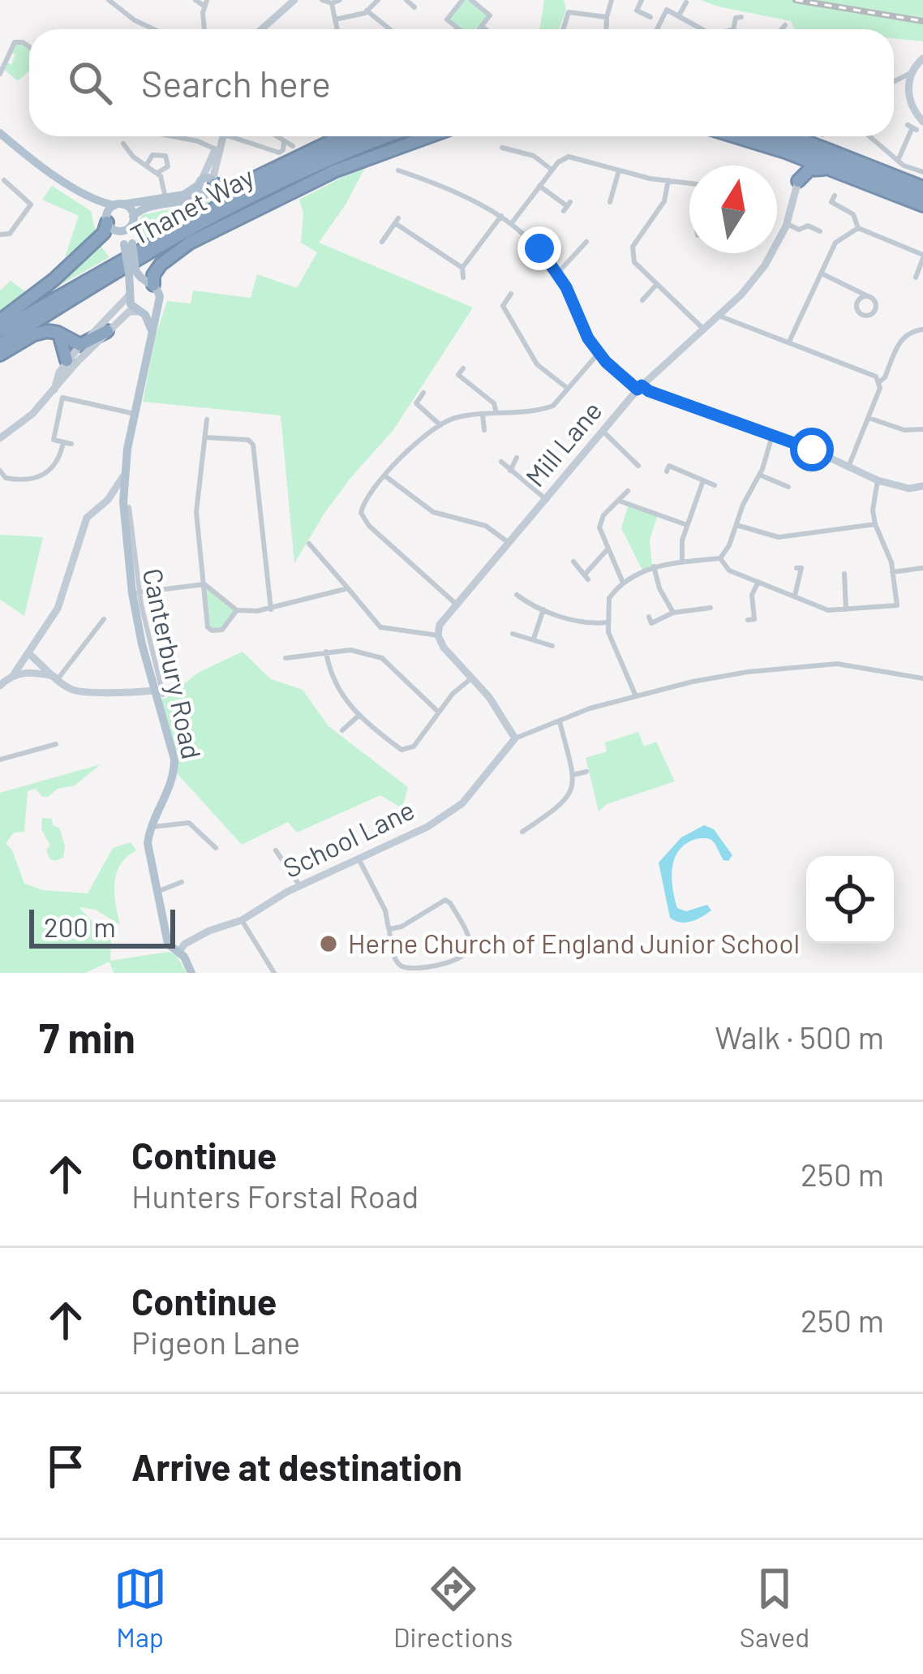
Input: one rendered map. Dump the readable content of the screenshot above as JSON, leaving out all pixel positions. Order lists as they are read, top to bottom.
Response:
{
  "streets": {
    "highway": ["Thanet Way"],
    "main road": ["Canterbury Road"],
    "street": ["Mill Lane", "School Lane"]
  },
  "places": ["Herne Church of England Junior School"],
  "scale_bar": "200 m",
  "north": "top",
  "page": {
    "search": "Search here",
    "scale": "200 m",
    "heading": ["7 min", "Walk · 500 m"],
    "list": [
      ["Continue", "Hunters Forstal Road", "250 m"],
      ["Continue", "Pigeon Lane", "250 m"],
      "Arrive at destination"
    ],
    "nav": ["Map", "Directions", "Saved"]
  }
}
